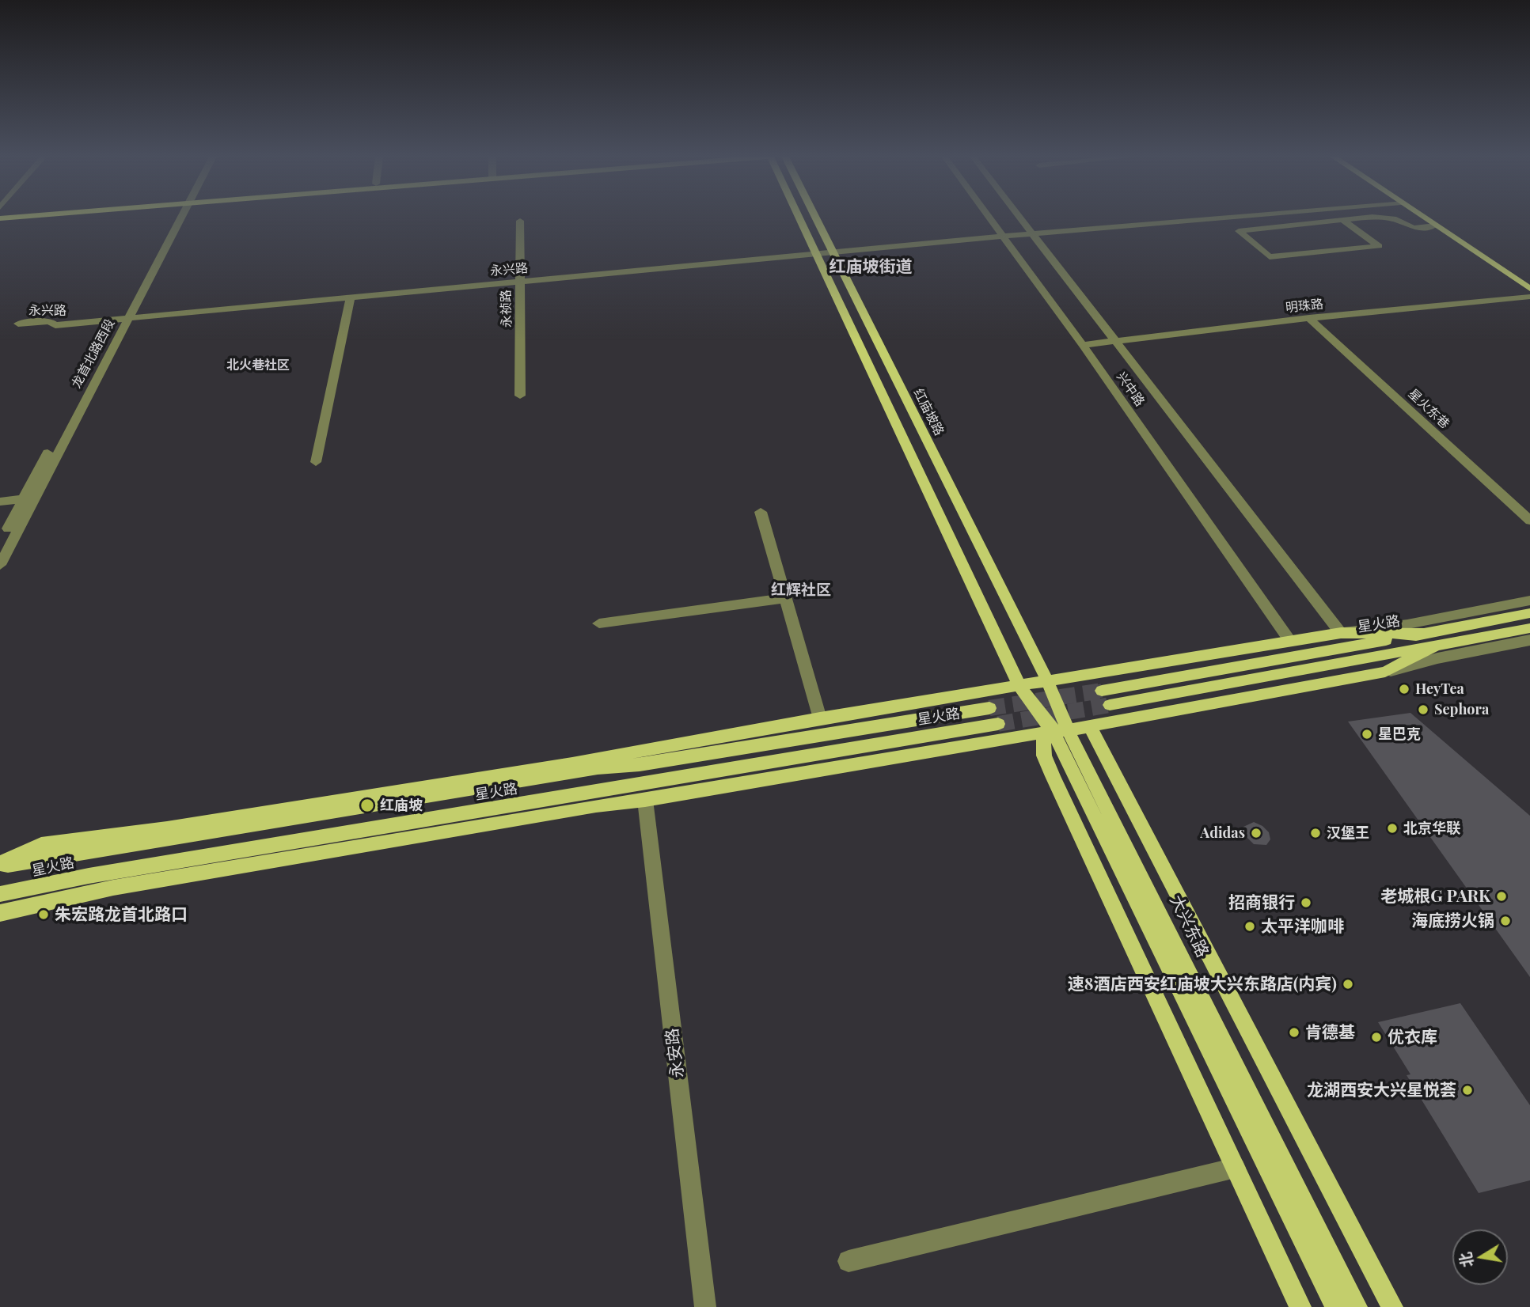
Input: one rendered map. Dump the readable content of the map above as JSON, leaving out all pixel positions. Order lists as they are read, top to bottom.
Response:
{
  "streets": {
    "main road": ["红庙坡路", "星火路", "大兴东路"],
    "street": [
      "永兴路",
      "明珠路",
      "永祯路",
      "龙首北路西段",
      "兴中路",
      "星火东巷",
      "永安路"
    ]
  },
  "crossings": [
    ["永兴路", "永祯路"],
    ["永兴路", "龙首北路西段"],
    ["永兴路", "兴中路"],
    ["永兴路", "红庙坡路"],
    ["明珠路", "兴中路"],
    ["明珠路", "星火东巷"],
    ["红庙坡路", "大兴东路"]
  ],
  "districts": ["红庙坡街道", "北火巷社区", "红辉社区"],
  "places": [
    "HeyTea",
    "Sephora",
    "星巴克",
    "红庙坡",
    "北京华联",
    "Adidas",
    "汉堡王",
    "老城根G PARK",
    "招商银行",
    "朱宏路龙首北路口",
    "海底捞火锅",
    "太平洋咖啡",
    "速8酒店西安红庙坡大兴东路店(内宾)",
    "肯德基",
    "优衣库",
    "龙湖西安大兴星悦荟"
  ],
  "north": "left"
}
